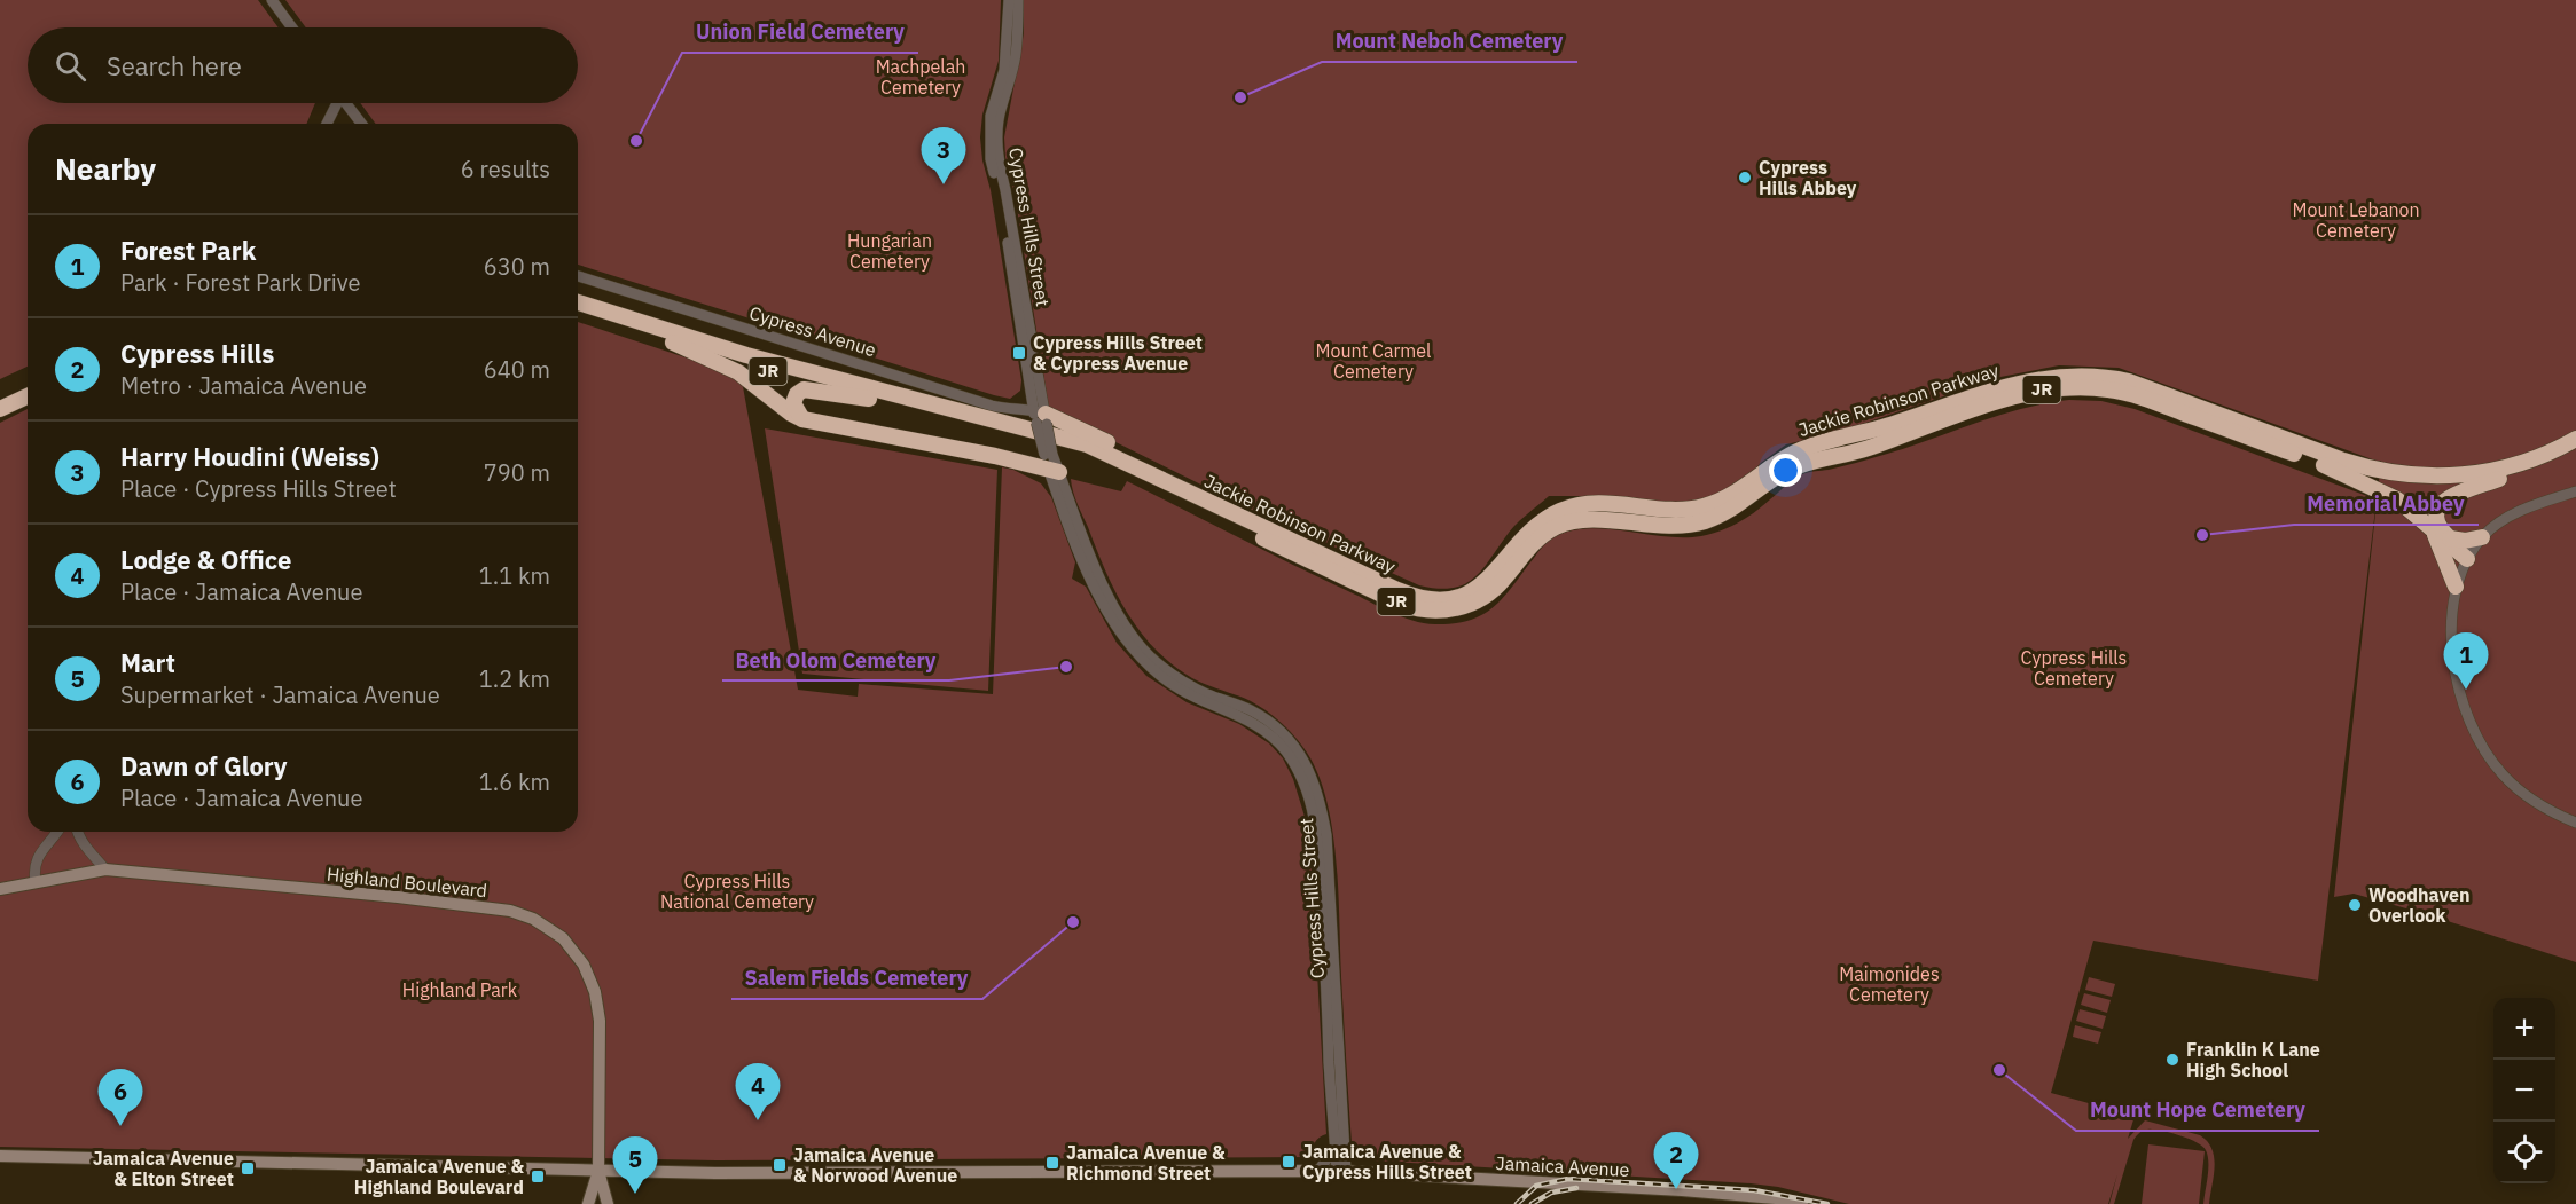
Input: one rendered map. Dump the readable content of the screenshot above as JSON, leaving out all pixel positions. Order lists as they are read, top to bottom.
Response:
{
  "streets": {
    "highway": ["JR", "Jackie Robinson Parkway"],
    "main road": ["Highland Boulevard", "Jamaica Avenue"],
    "street": ["Cypress Hills Street", "Cypress Avenue"]
  },
  "crossings": [
    ["Cypress Hills Street", "Cypress Avenue"],
    ["Cypress Hills Street", "Jamaica Avenue"],
    ["Highland Boulevard", "Jamaica Avenue"]
  ],
  "parks": [
    "Machpelah Cemetery",
    "Mount Lebanon Cemetery",
    "Hungarian Cemetery",
    "Mount Carmel Cemetery",
    "Cypress Hills Cemetery",
    "Cypress Hills National Cemetery",
    "Maimonides Cemetery",
    "Highland Park"
  ],
  "places": {
    "other": [
      "Mount Neboh Cemetery",
      "Union Field Cemetery",
      "Cypress Hills Abbey",
      "Memorial Abbey",
      "Beth Olom Cemetery",
      "Woodhaven Overlook",
      "Salem Fields Cemetery",
      "Franklin K Lane High School",
      "Mount Hope Cemetery"
    ],
    "transit": [
      "Cypress Hills Street & Cypress Avenue",
      "Jamaica Avenue & Cypress Hills Street",
      "Jamaica Avenue & Richmond Street",
      "Jamaica Avenue & Norwood Avenue",
      "Jamaica Avenue & Elton Street",
      "Jamaica Avenue & Highland Boulevard"
    ]
  },
  "page": {
    "search": "Search here",
    "heading": ["Nearby", "6 results"],
    "pins": [
      "3",
      "1",
      "4",
      "6",
      "2",
      "5"
    ],
    "list": [
      {
        "mark": "1",
        "name": "Forest Park",
        "note": "Park · Forest Park Drive",
        "value": "630 m"
      },
      {
        "mark": "2",
        "name": "Cypress Hills",
        "note": "Metro · Jamaica Avenue",
        "value": "640 m"
      },
      {
        "mark": "3",
        "name": "Harry Houdini (Weiss)",
        "note": "Place · Cypress Hills Street",
        "value": "790 m"
      },
      {
        "mark": "4",
        "name": "Lodge & Office",
        "note": "Place · Jamaica Avenue",
        "value": "1.1 km"
      },
      {
        "mark": "5",
        "name": "Mart",
        "note": "Supermarket · Jamaica Avenue",
        "value": "1.2 km"
      },
      {
        "mark": "6",
        "name": "Dawn of Glory",
        "note": "Place · Jamaica Avenue",
        "value": "1.6 km"
      }
    ],
    "map_buttons": ["+", "−"]
  }
}
